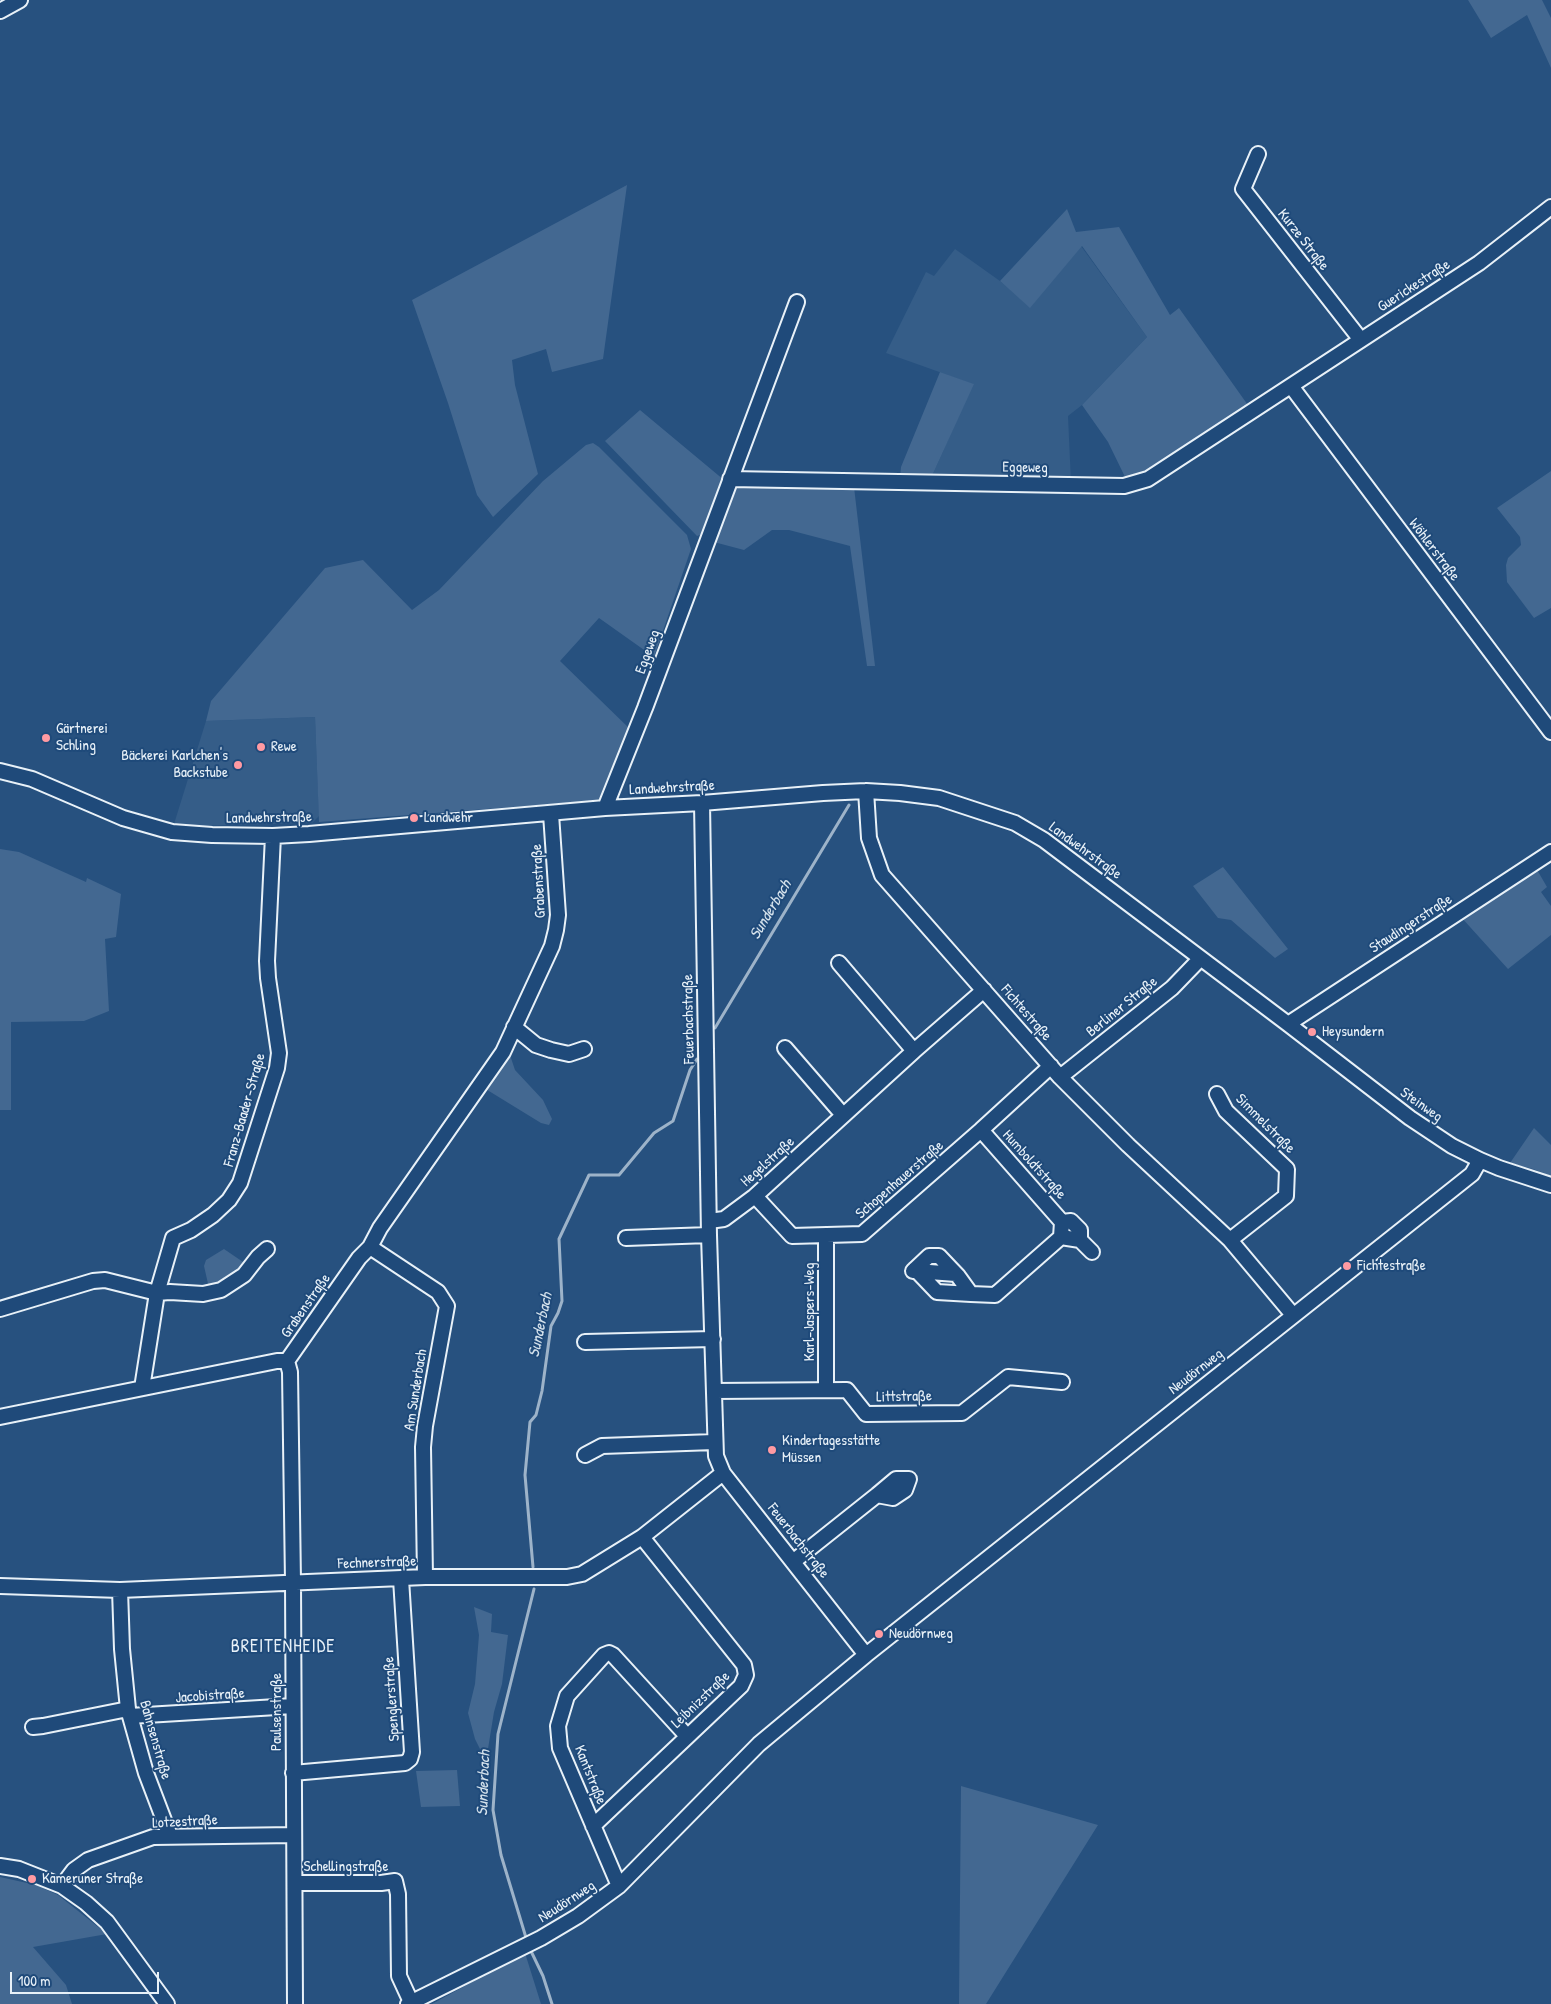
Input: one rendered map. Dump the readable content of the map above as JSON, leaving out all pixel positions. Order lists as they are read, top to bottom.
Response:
{
  "streets": {
    "street": [
      "Kurze Straße",
      "Guerickestraße",
      "Eggeweg",
      "Wöhlerstraße",
      "Landwehrstraße",
      "Grabenstraße",
      "Staudingerstraße",
      "Berliner Straße",
      "Fichtestraße",
      "Feuerbachstraße",
      "Steinweg",
      "Franz-Baader-Straße",
      "Simmelstraße",
      "Hegelstraße",
      "Humboldtstraße",
      "Schopenhauerstraße",
      "Karl-Jaspers-Weg",
      "Neudörnweg",
      "Am Sunderbach",
      "Littstraße",
      "Fechnerstraße",
      "Jacobistraße",
      "Spenglerstraße",
      "Leibnizstraße",
      "Paulsenstraße",
      "Bahnsenstraße",
      "Kantstraße",
      "Lotzestraße",
      "Schellingstraße"
    ]
  },
  "crossings": [
    ["Kurze Straße", "Guerickestraße"],
    ["Guerickestraße", "Eggeweg"],
    ["Guerickestraße", "Wöhlerstraße"],
    ["Eggeweg", "Wöhlerstraße"],
    ["Eggeweg", "Landwehrstraße"],
    ["Landwehrstraße", "Grabenstraße"],
    ["Landwehrstraße", "Staudingerstraße"],
    ["Landwehrstraße", "Berliner Straße"],
    ["Landwehrstraße", "Fichtestraße"],
    ["Landwehrstraße", "Feuerbachstraße"],
    ["Landwehrstraße", "Steinweg"],
    ["Landwehrstraße", "Franz-Baader-Straße"],
    ["Grabenstraße", "Franz-Baader-Straße"],
    ["Grabenstraße", "Am Sunderbach"],
    ["Grabenstraße", "Paulsenstraße"],
    ["Staudingerstraße", "Steinweg"],
    ["Berliner Straße", "Fichtestraße"],
    ["Fichtestraße", "Simmelstraße"],
    ["Fichtestraße", "Hegelstraße"],
    ["Fichtestraße", "Schopenhauerstraße"],
    ["Fichtestraße", "Neudörnweg"],
    ["Feuerbachstraße", "Hegelstraße"],
    ["Feuerbachstraße", "Neudörnweg"],
    ["Feuerbachstraße", "Littstraße"],
    ["Feuerbachstraße", "Fechnerstraße"],
    ["Steinweg", "Neudörnweg"],
    ["Hegelstraße", "Schopenhauerstraße"],
    ["Humboldtstraße", "Schopenhauerstraße"],
    ["Schopenhauerstraße", "Karl-Jaspers-Weg"],
    ["Karl-Jaspers-Weg", "Littstraße"],
    ["Neudörnweg", "Kantstraße"],
    ["Neudörnweg", "Schellingstraße"],
    ["Am Sunderbach", "Fechnerstraße"],
    ["Fechnerstraße", "Spenglerstraße"],
    ["Fechnerstraße", "Leibnizstraße"],
    ["Fechnerstraße", "Paulsenstraße"],
    ["Fechnerstraße", "Bahnsenstraße"],
    ["Jacobistraße", "Paulsenstraße"],
    ["Jacobistraße", "Bahnsenstraße"],
    ["Spenglerstraße", "Paulsenstraße"],
    ["Leibnizstraße", "Kantstraße"],
    ["Paulsenstraße", "Lotzestraße"],
    ["Paulsenstraße", "Schellingstraße"],
    ["Bahnsenstraße", "Lotzestraße"]
  ],
  "districts": ["BREITENHEIDE"],
  "water": ["Sunderbach"],
  "places": [
    "Gärtnerei Schling",
    "Rewe",
    "Bäckerei Karlchen's Backstube",
    "Landwehr",
    "Heysundern",
    "Fichtestraße",
    "Kindertagesstätte Müssen",
    "Neudörnweg",
    "Kameruner Straße"
  ],
  "scale_bar": "100 m"
}
